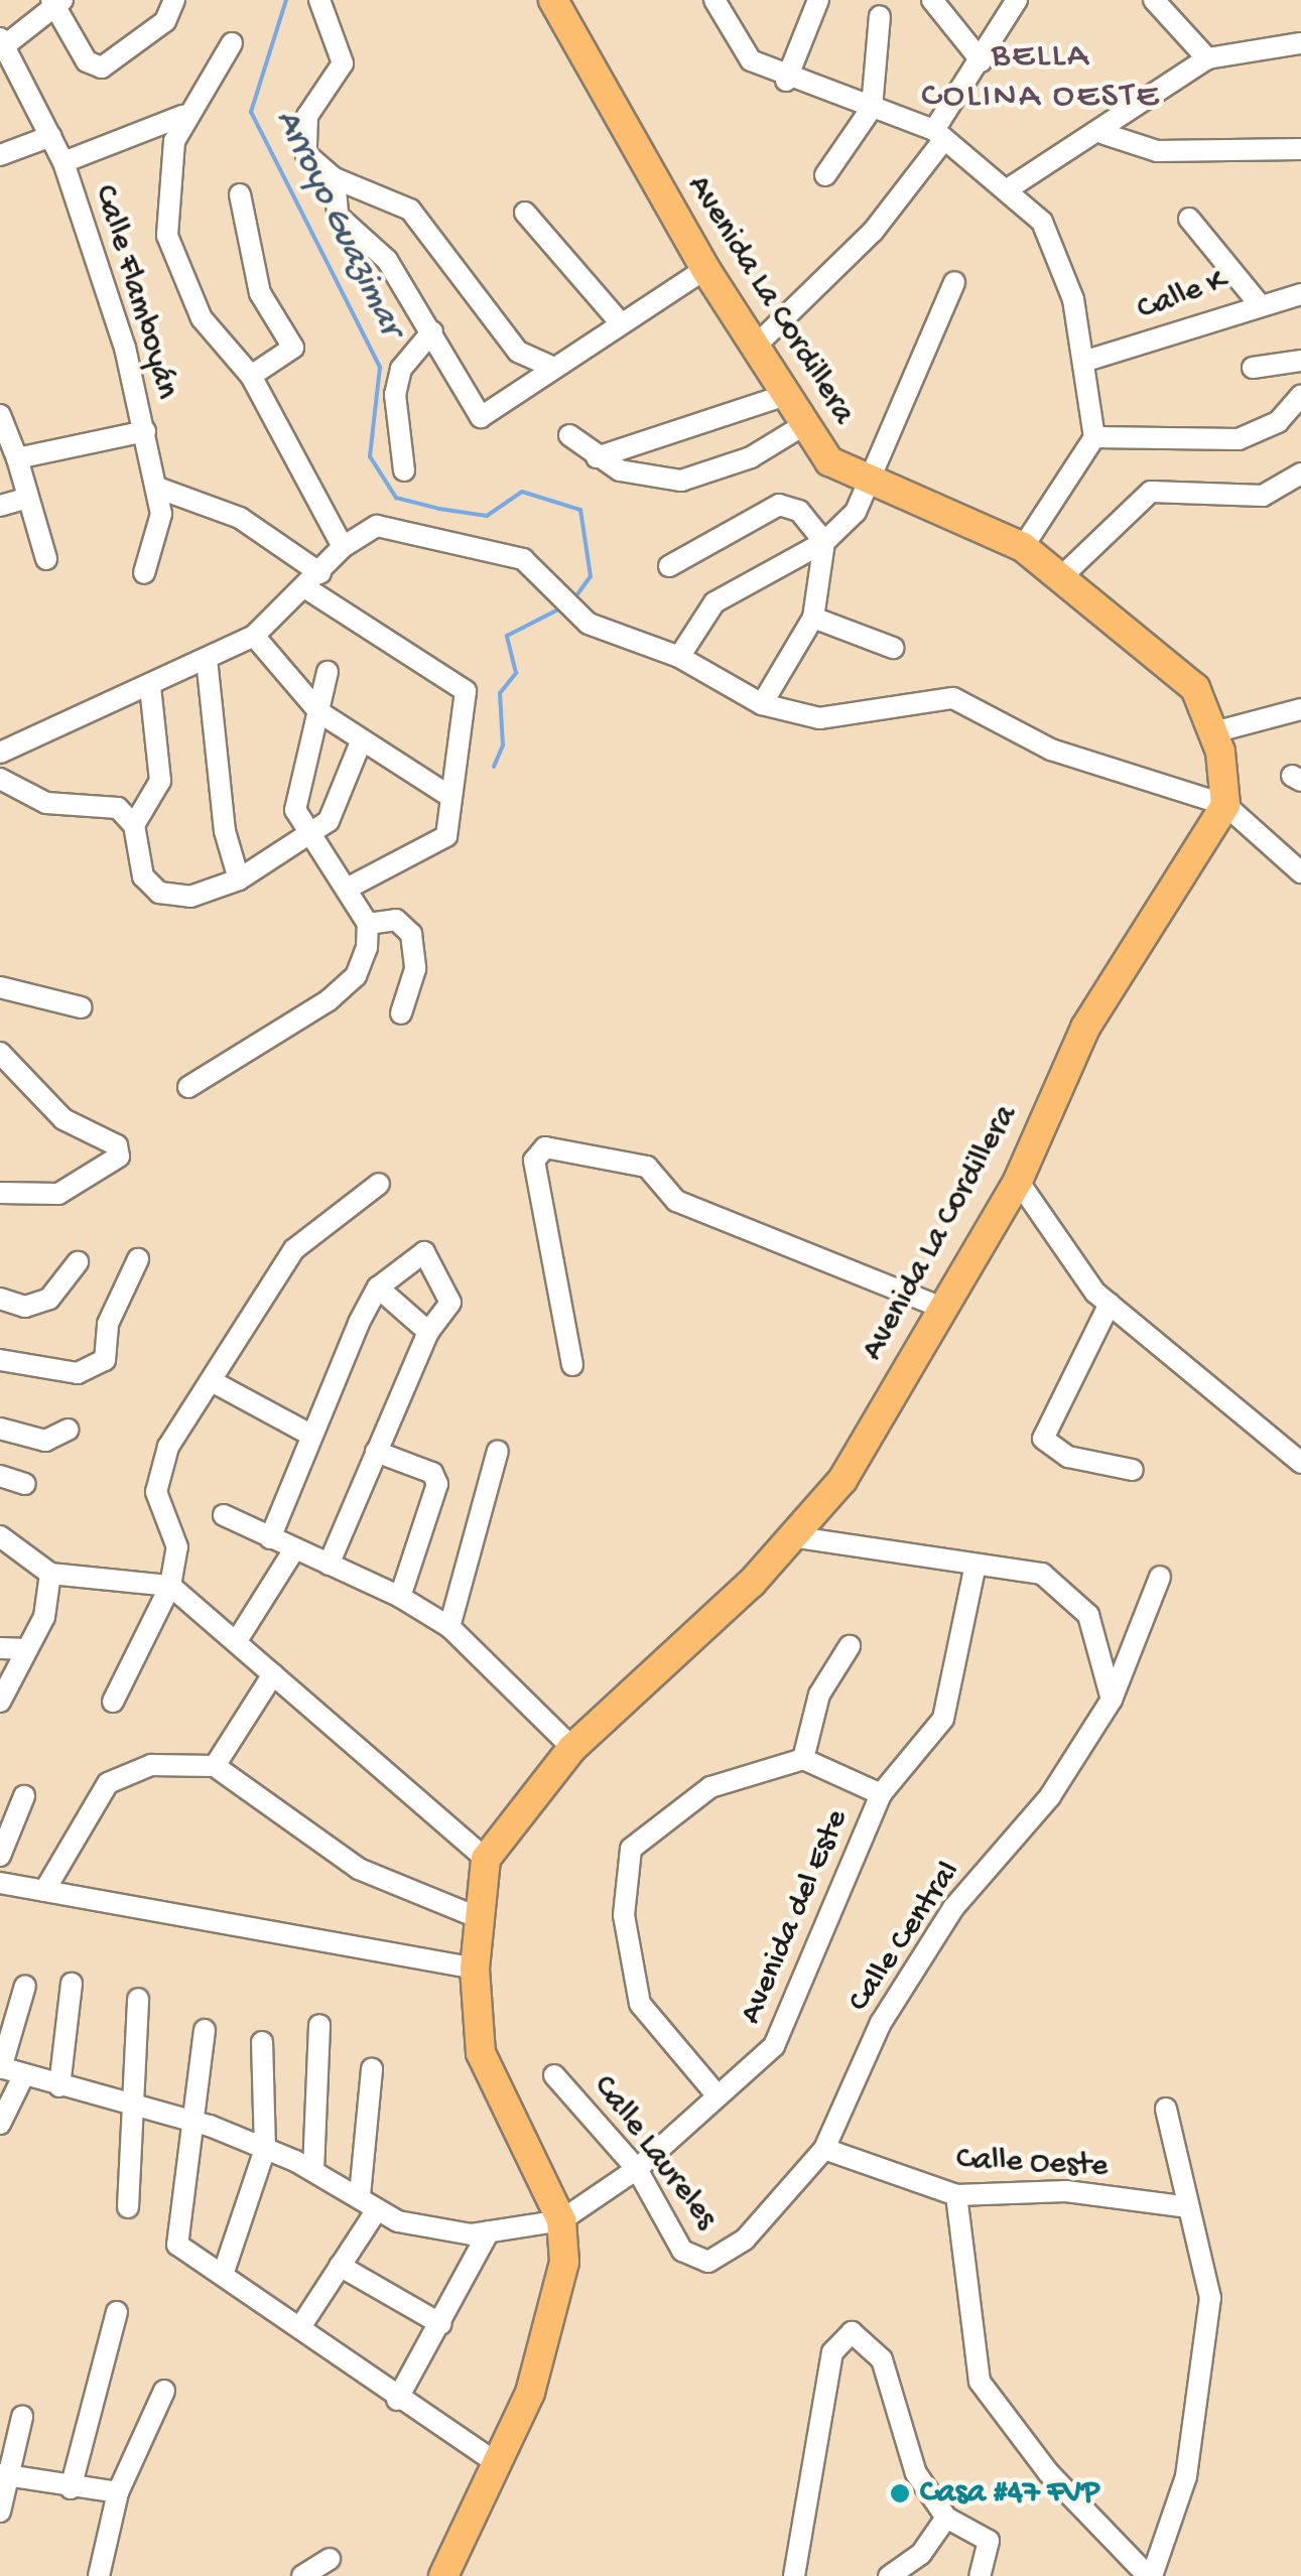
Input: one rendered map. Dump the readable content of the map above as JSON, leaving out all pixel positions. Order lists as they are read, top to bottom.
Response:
{
  "streets": {
    "main road": ["Avenida La Cordillera"],
    "street": [
      "Calle Flamboyán",
      "Calle K",
      "Avenida del Este",
      "Calle Central",
      "Calle Laureles",
      "Calle Oeste"
    ]
  },
  "crossings": [
    ["Avenida La Cordillera", "Avenida del Este"],
    ["Avenida del Este", "Calle Laureles"],
    ["Calle Central", "Calle Laureles"],
    ["Calle Central", "Calle Oeste"]
  ],
  "districts": ["BELLA COLINA OESTE"],
  "water": ["Arroyo Guazimar"],
  "places": ["Casa #47 FVP"]
}
